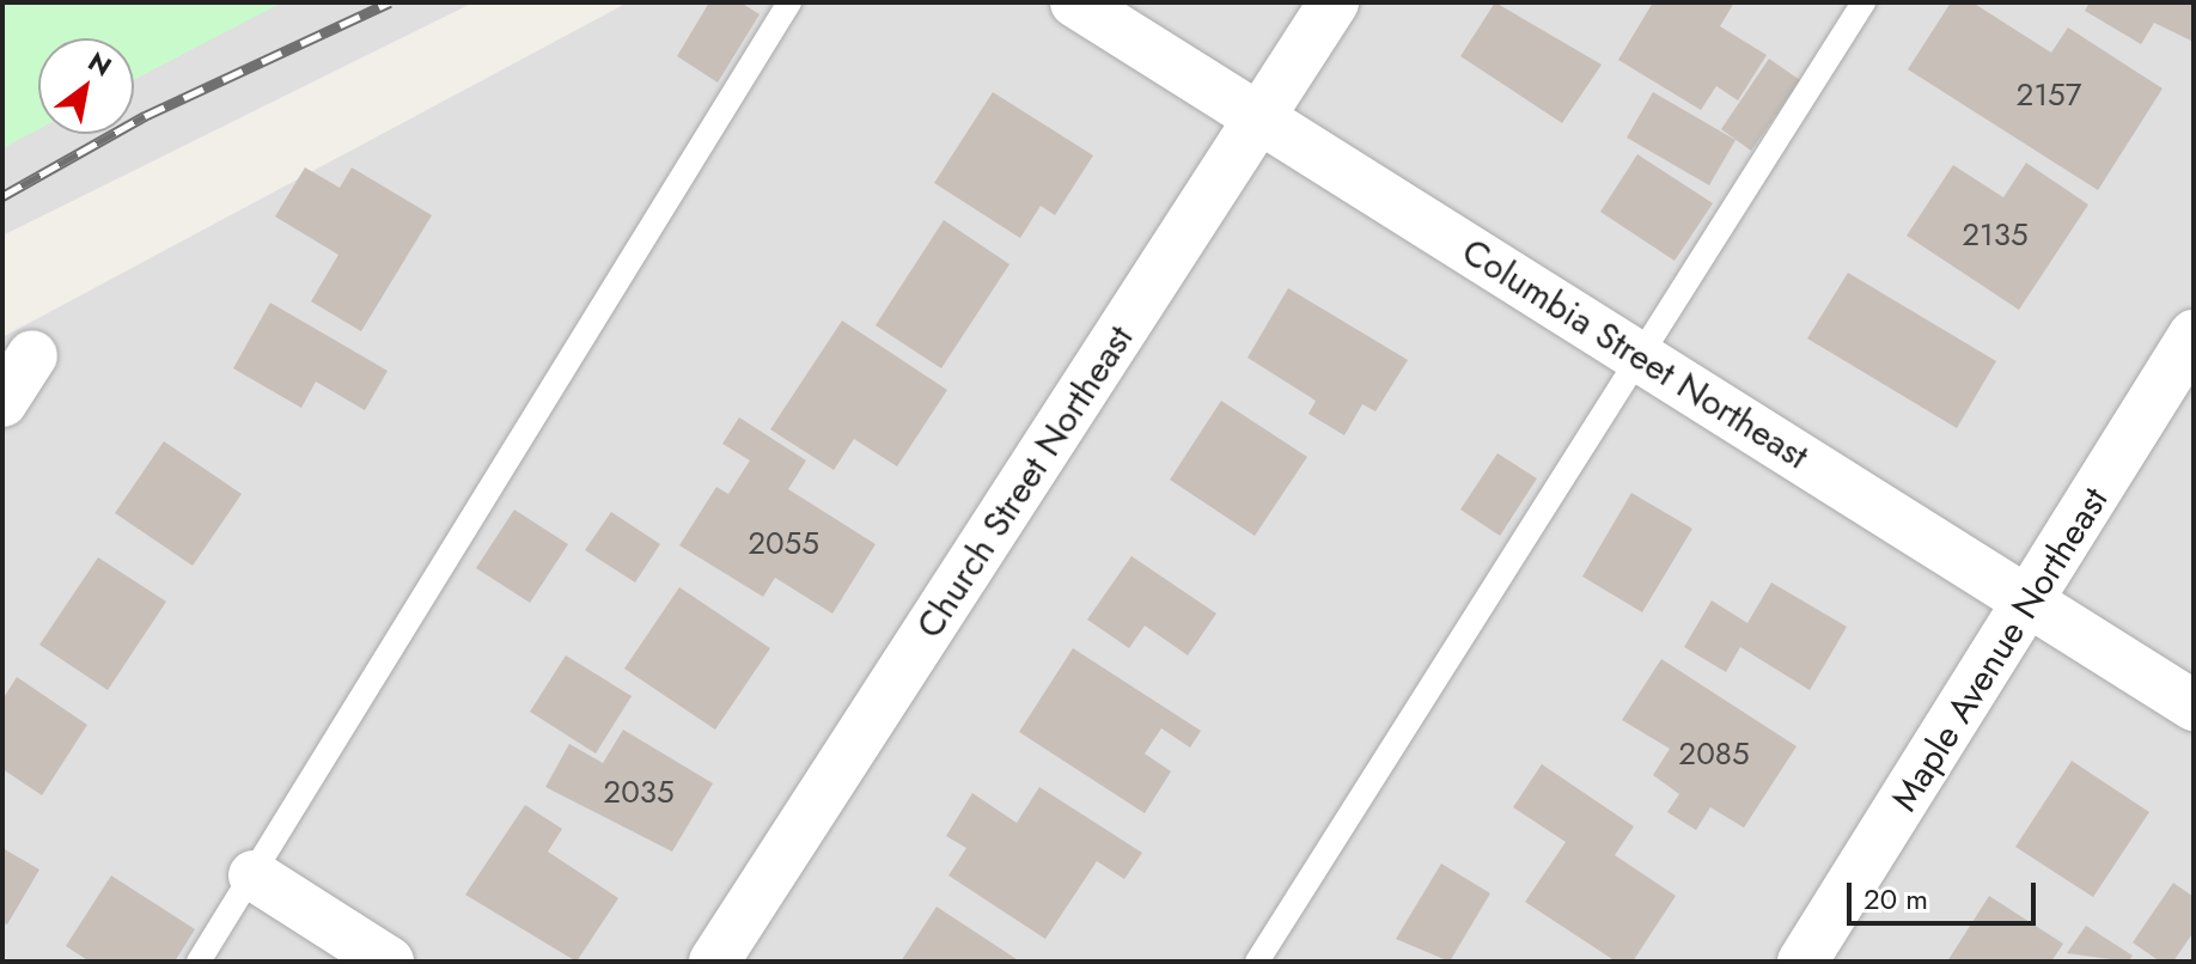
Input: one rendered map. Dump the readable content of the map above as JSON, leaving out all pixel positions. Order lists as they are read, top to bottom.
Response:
{
  "streets": {
    "street": ["Columbia Street Northeast", "Church Street Northeast", "Maple Avenue Northeast"]
  },
  "crossings": [
    ["Columbia Street Northeast", "Church Street Northeast"],
    ["Columbia Street Northeast", "Maple Avenue Northeast"]
  ],
  "house_numbers": [
    "2157",
    "2135",
    "2055",
    "2085",
    "2035"
  ],
  "scale_bar": "20 m",
  "north": "top right"
}
